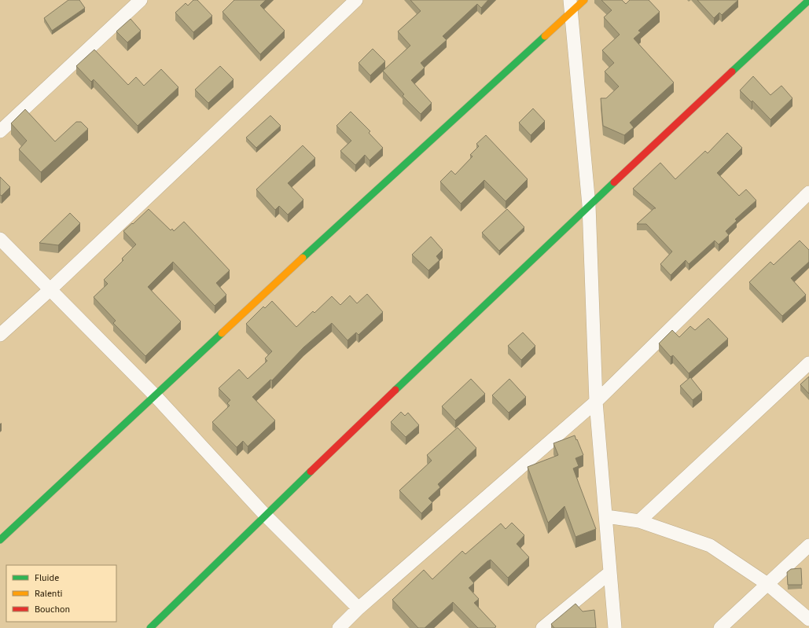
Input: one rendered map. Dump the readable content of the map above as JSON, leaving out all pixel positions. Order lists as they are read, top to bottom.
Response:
{
  "legend": ["Fluide", "Ralenti", "Bouchon"]
}
